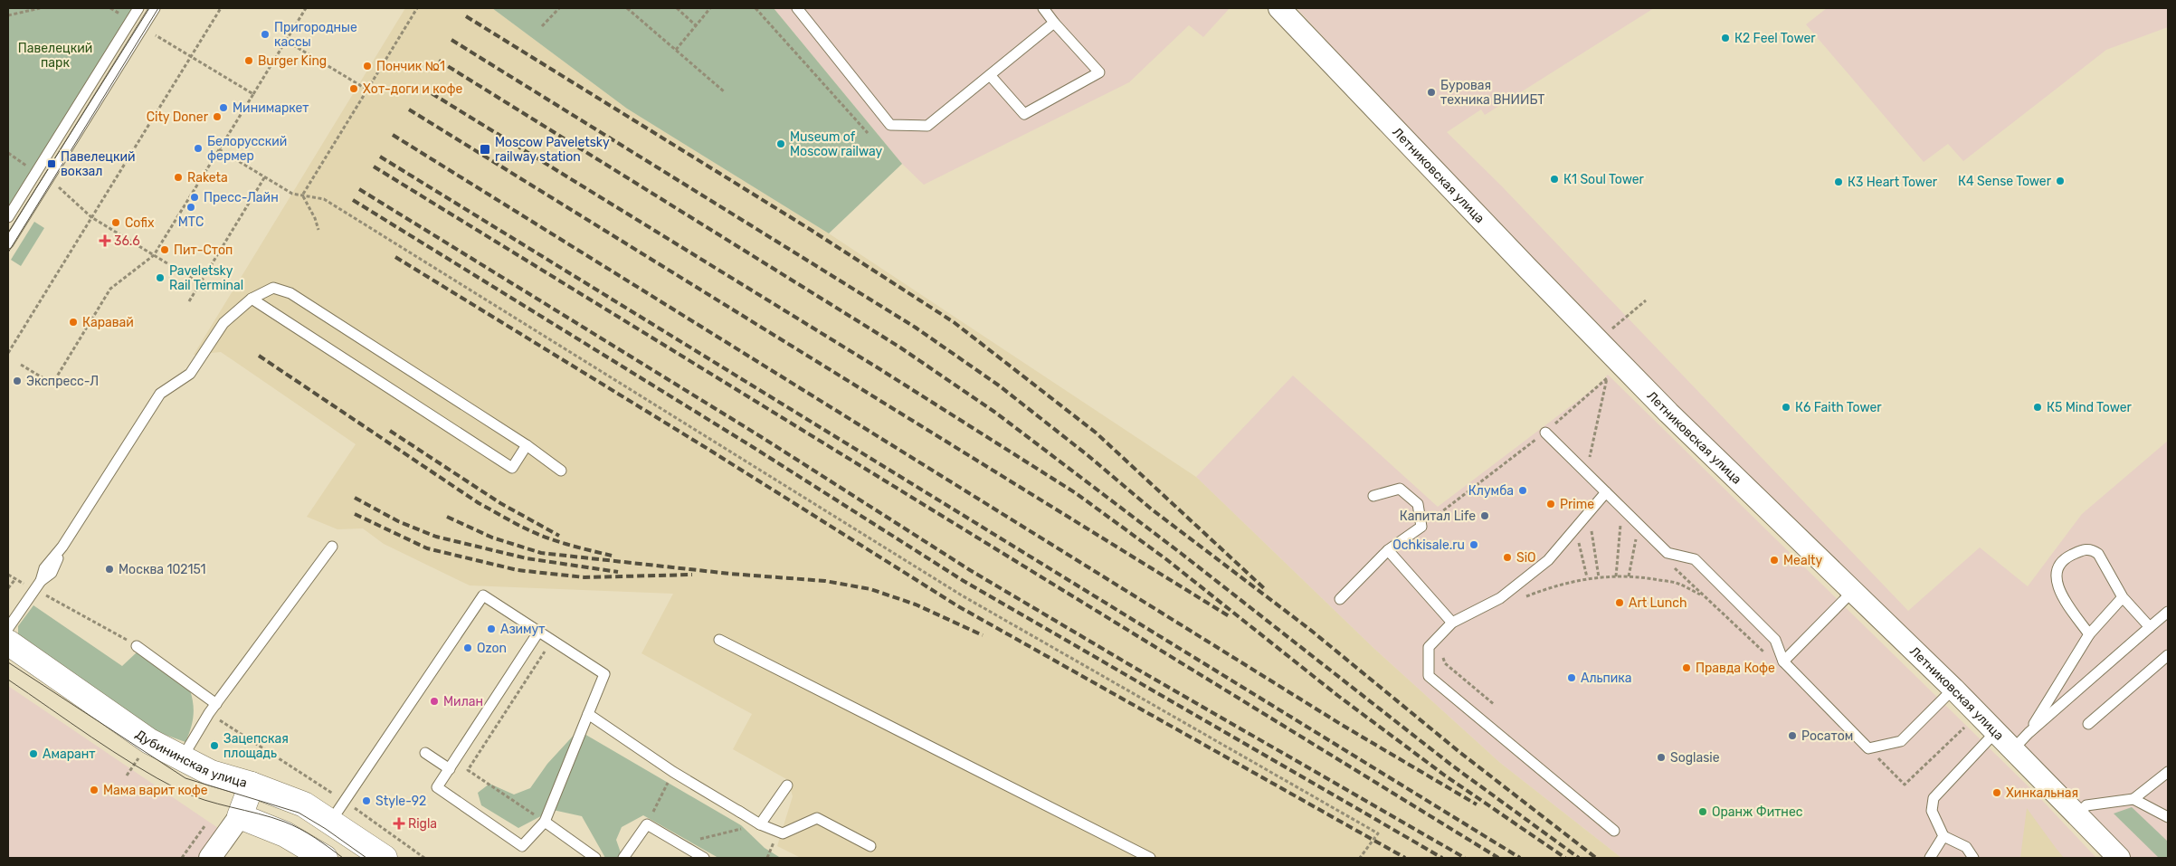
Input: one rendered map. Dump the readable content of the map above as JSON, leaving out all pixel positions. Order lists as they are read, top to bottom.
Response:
{
  "streets": {
    "main road": ["Дубининская улица"],
    "street": ["Летниковская улица"]
  },
  "parks": ["Павелецкий парк"],
  "places": {
    "other": [
      "Пригородные кассы",
      "К2 Feel Tower",
      "Burger King",
      "Пончик №1",
      "Хот-доги и кофе",
      "Буровая техника ВНИИБТ",
      "Минимаркет",
      "City Doner",
      "Museum of Moscow railway",
      "Белорусский фермер",
      "Raketa",
      "К1 Soul Tower",
      "К4 Sense Tower",
      "К3 Heart Tower",
      "Пресс-Лайн",
      "МТС",
      "Cofix",
      "Пит-Стоп",
      "Paveletsky Rail Terminal",
      "Каравай",
      "Экспресс-Л",
      "К6 Faith Tower",
      "К5 Mind Tower",
      "Клумба",
      "Prime",
      "Капитал Life",
      "Ochkisale.ru",
      "SiO",
      "Mealty",
      "Москва 102151",
      "Art Lunch",
      "Азимут",
      "Ozon",
      "Правда Кофе",
      "Альпика",
      "Милан",
      "Росатом",
      "Зацепская площадь",
      "Амарант",
      "Soglasie",
      "Мама варит кофе",
      "Хинкальная",
      "Style-92",
      "Оранж Фитнес"
    ],
    "transit": ["Moscow Paveletsky railway station", "Павелецкий вокзал"],
    "health": ["36.6", "Rigla"]
  }
}
